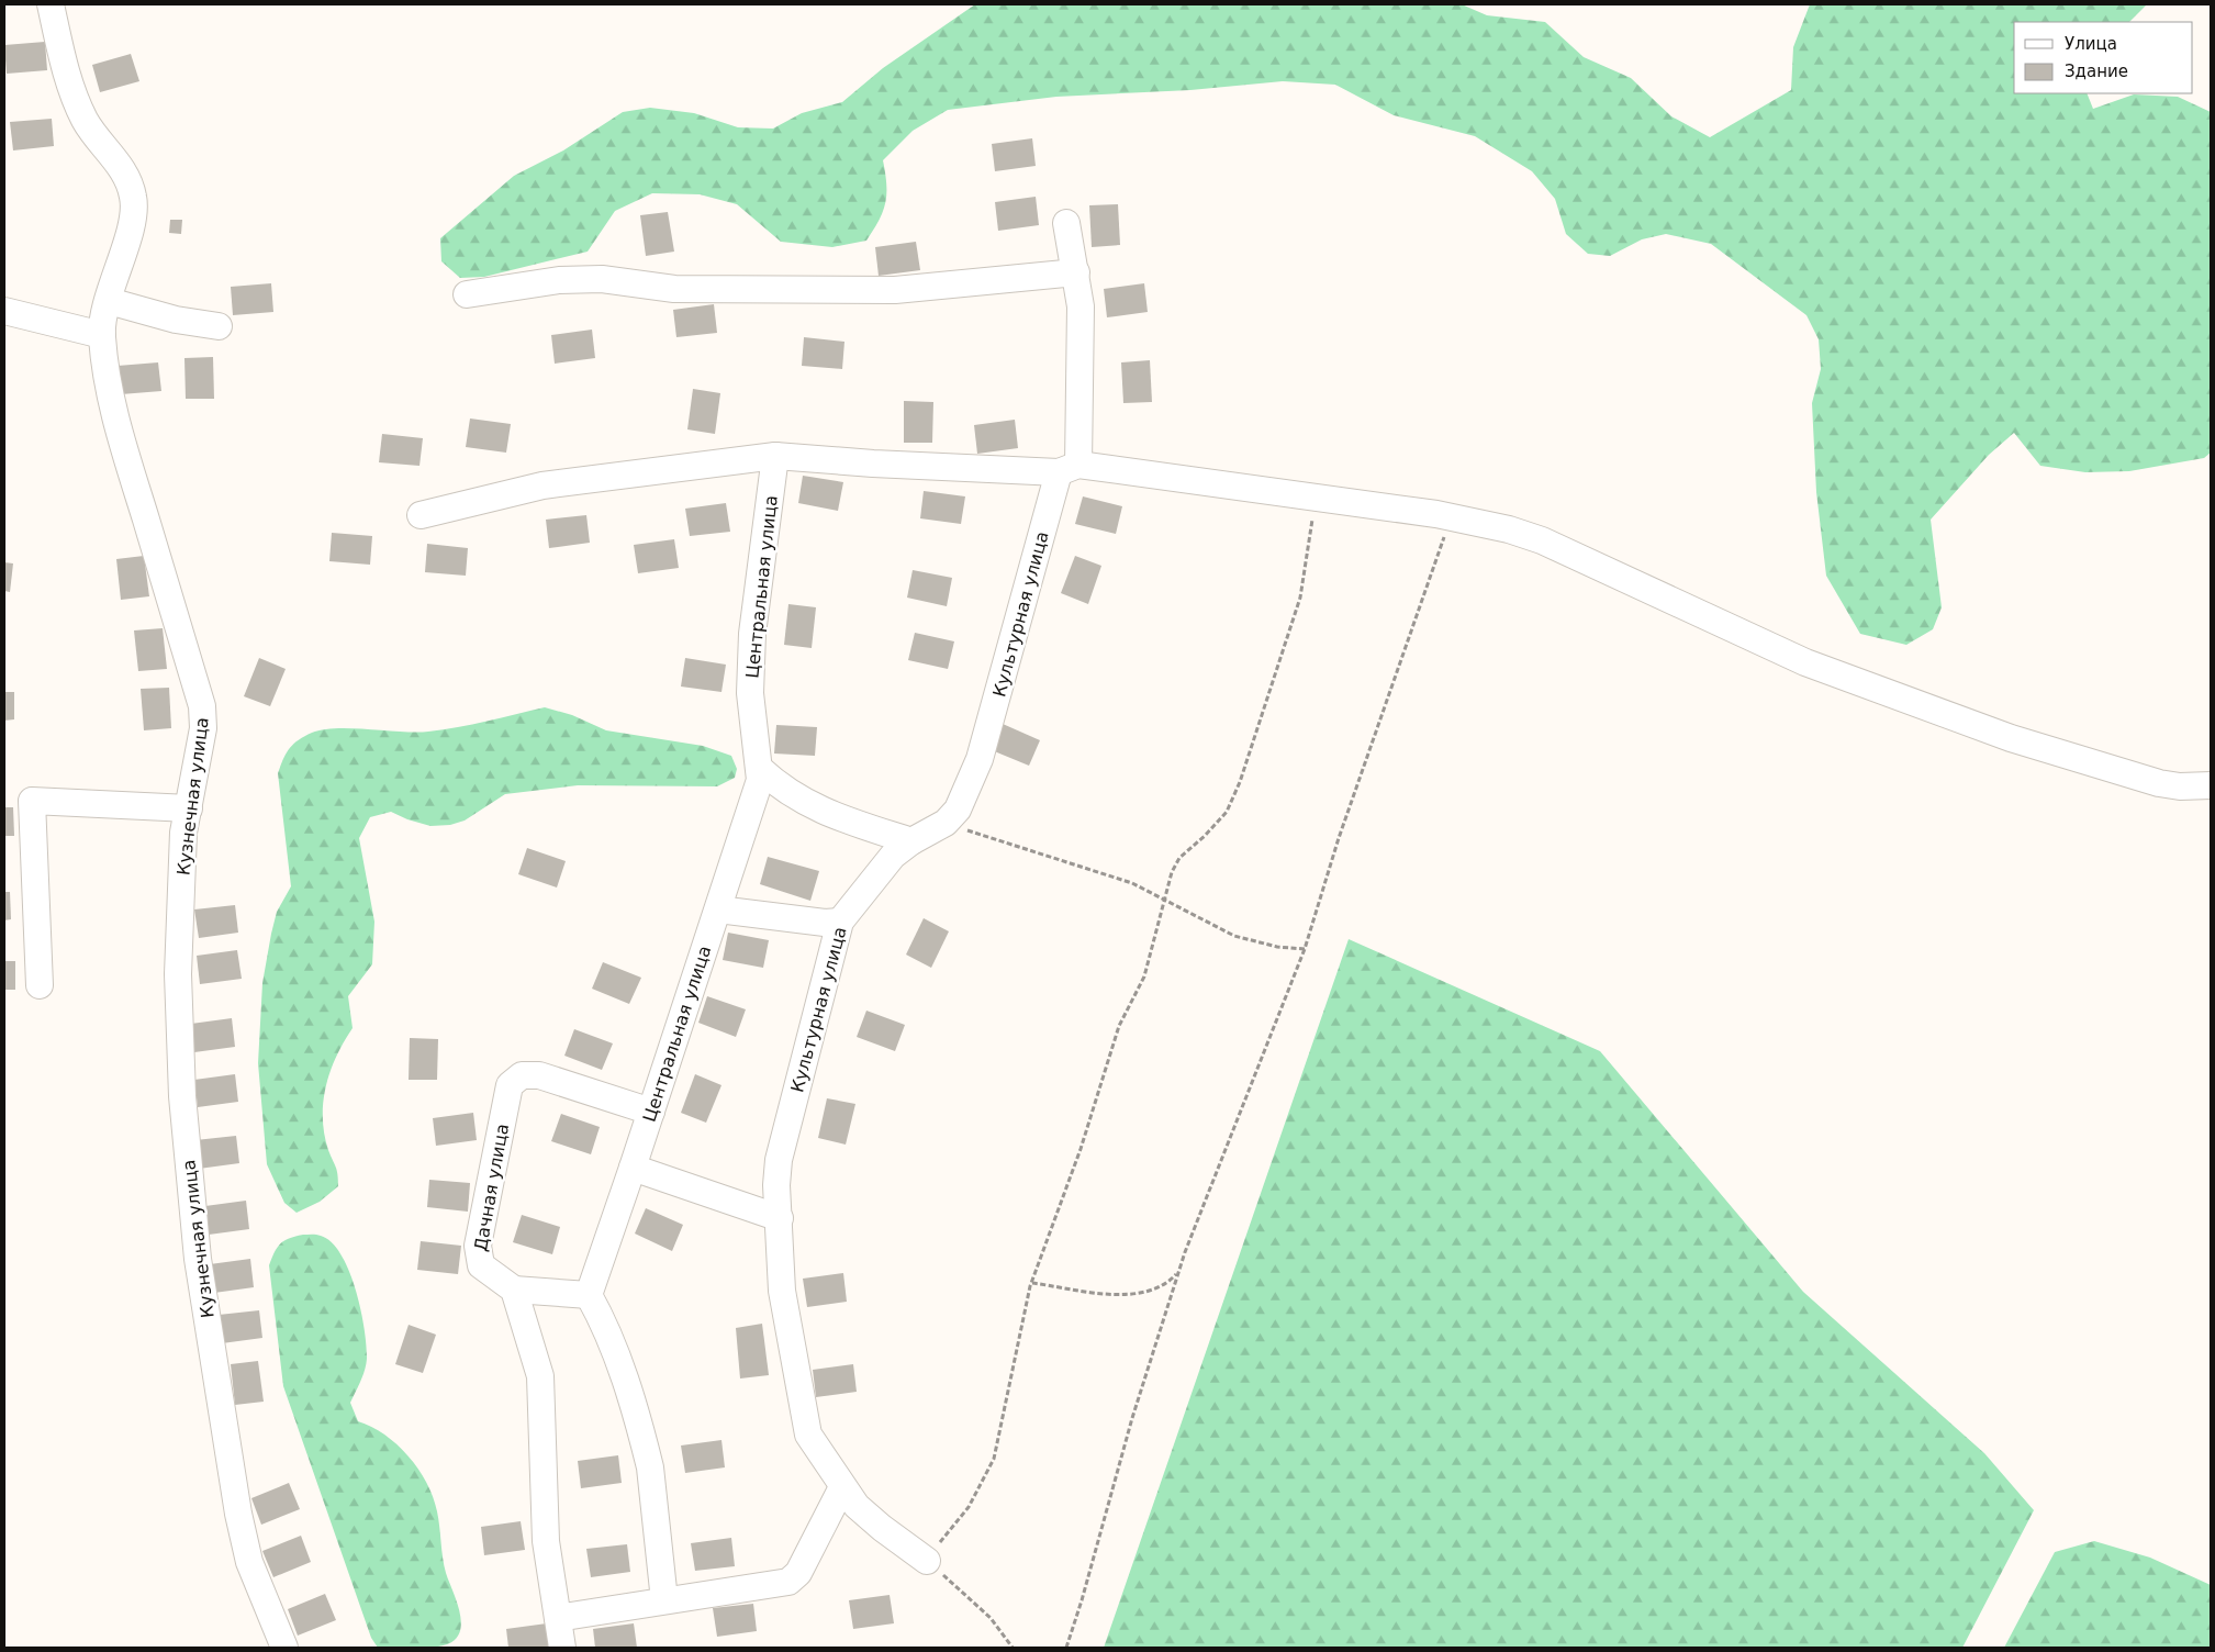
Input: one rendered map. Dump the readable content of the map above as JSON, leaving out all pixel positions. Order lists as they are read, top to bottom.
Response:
{
  "streets": {
    "street": [
      "Центральная улица",
      "Культурная улица",
      "Кузнечная улица",
      "Дачная улица"
    ]
  },
  "crossings": [
    ["Центральная улица", "Дачная улица"]
  ],
  "legend": ["Улица", "Здание"]
}
